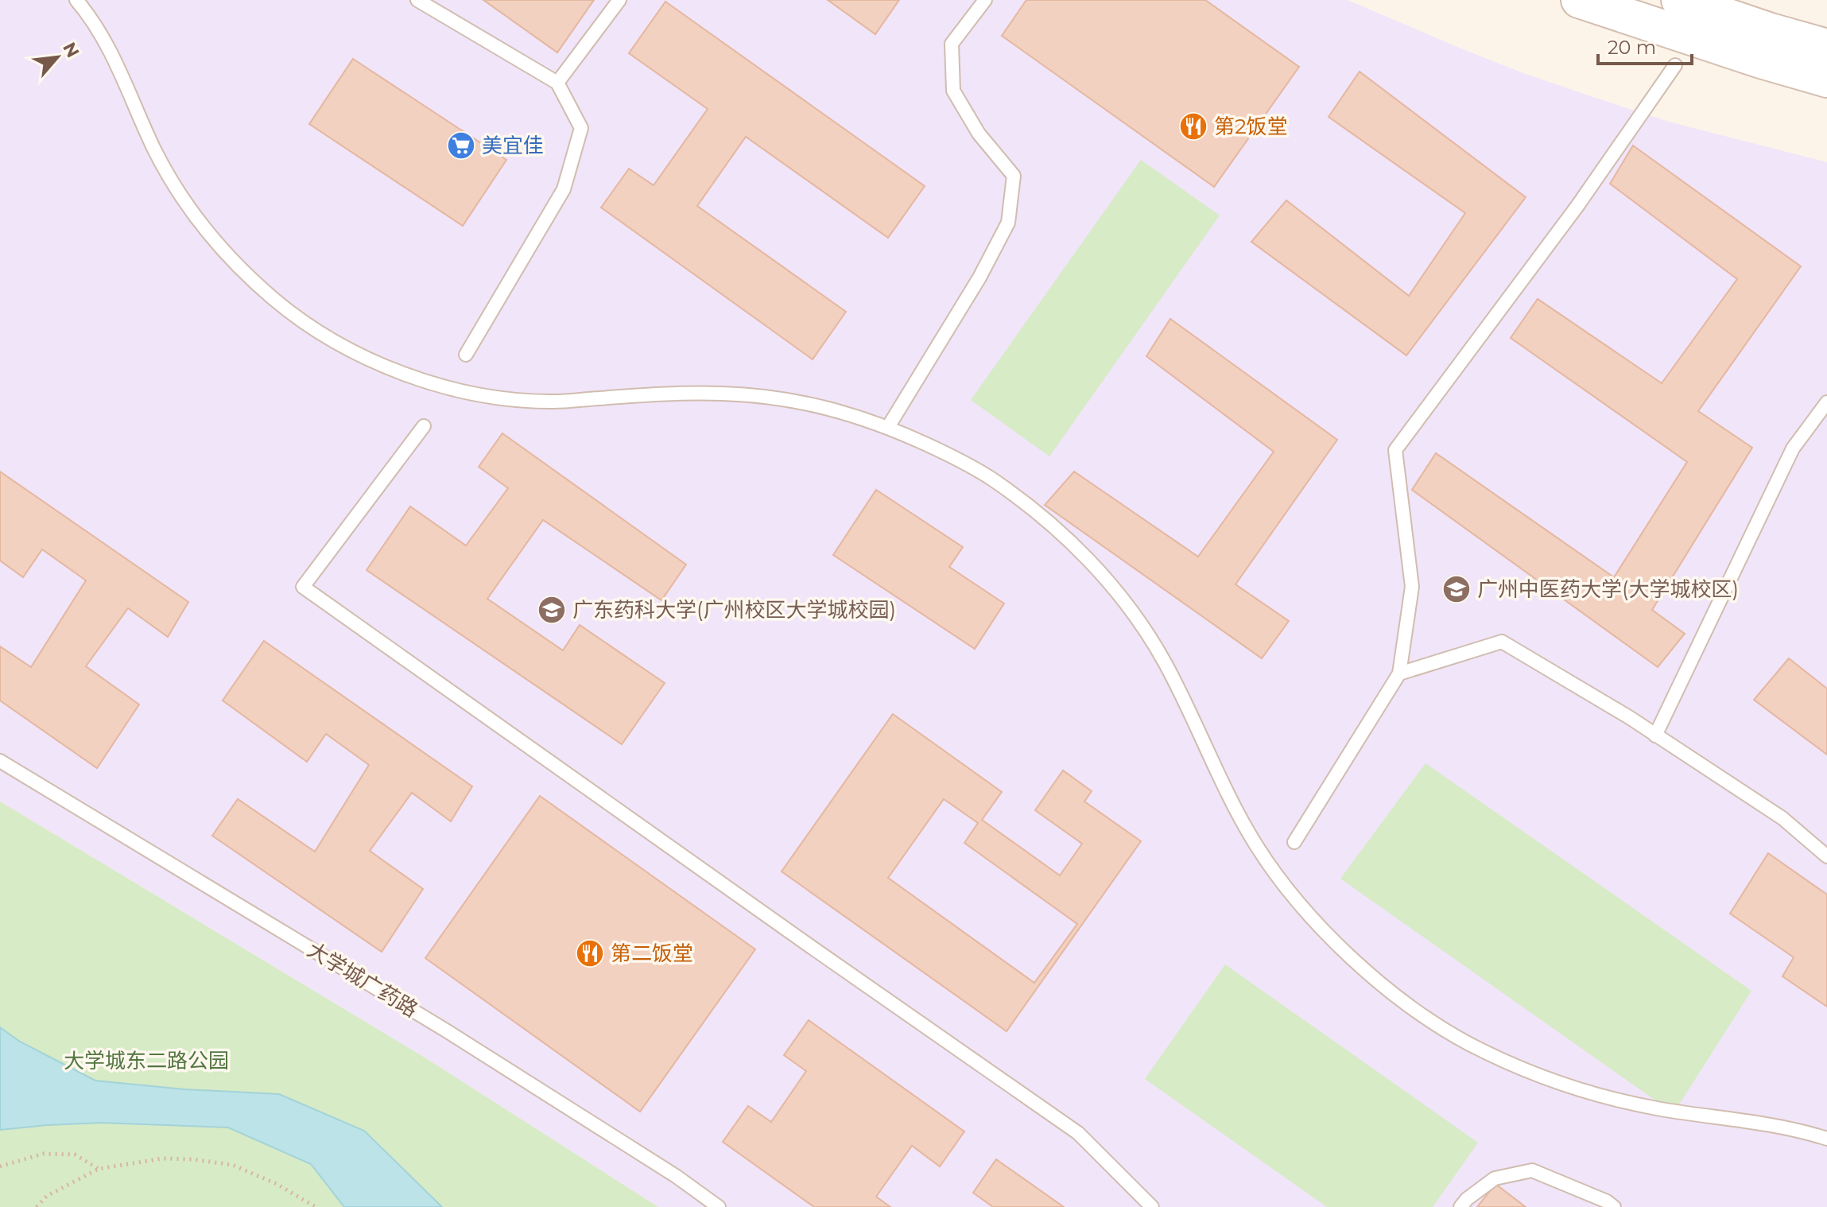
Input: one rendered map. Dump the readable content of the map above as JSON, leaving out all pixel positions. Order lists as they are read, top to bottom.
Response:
{
  "streets": {
    "lane": ["大学城广药路"]
  },
  "parks": ["大学城东二路公园"],
  "places": {
    "restaurant": ["第2饭堂", "第二饭堂"],
    "supermarket": ["美宜佳"],
    "school or university": ["广州中医药大学(大学城校区)", "广东药科大学(广州校区大学城校园)"]
  },
  "scale_bar": "20 m",
  "north": "top right"
}
